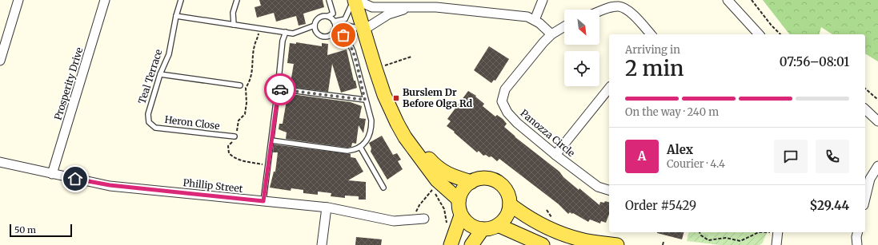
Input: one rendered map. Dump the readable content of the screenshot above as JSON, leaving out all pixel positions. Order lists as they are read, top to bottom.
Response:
{
  "streets": {
    "street": ["Prosperity Drive", "Panozza Circle", "Phillip Street"],
    "lane": ["Teal Terrace", "Heron Close"]
  },
  "crossings": [
    ["Teal Terrace", "Heron Close"],
    ["Prosperity Drive", "Phillip Street"]
  ],
  "places": {
    "transit": ["Burslem Dr Before Olga Rd"]
  },
  "scale_bar": "50 m",
  "north": "bottom right",
  "page": {
    "heading": ["2 min", "Arriving in", "07:56–08:01"],
    "panel": [
      "Alex",
      "Courier · 4.4",
      "Order #5429",
      "$29.44"
    ],
    "bar": "On the way · 240 m",
    "round": "A",
    "scale": "50 m"
  }
}
